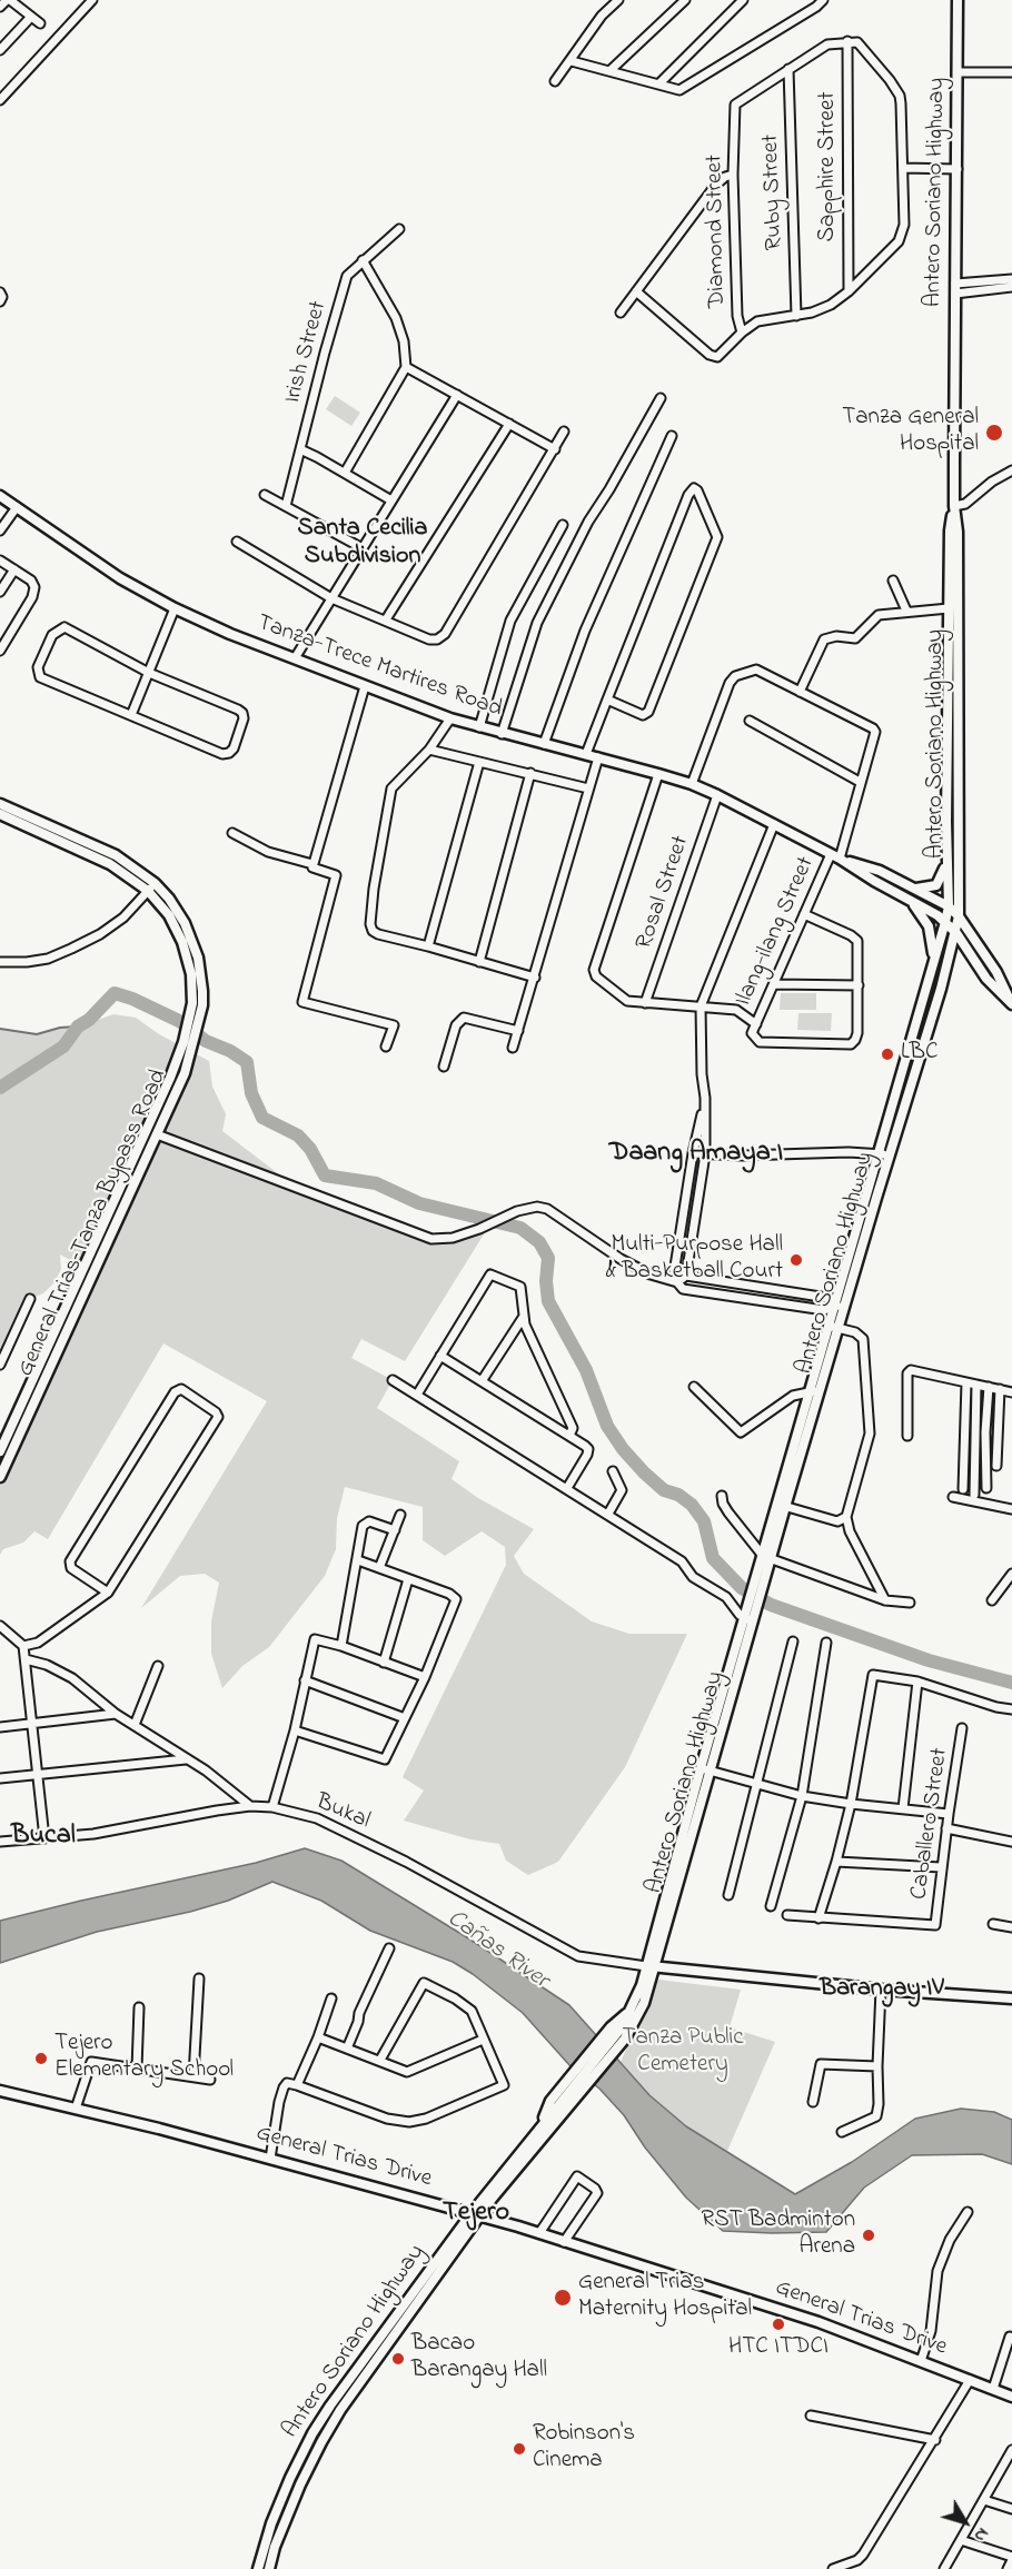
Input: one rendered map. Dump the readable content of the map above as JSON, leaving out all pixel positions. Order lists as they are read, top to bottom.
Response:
{
  "streets": {
    "main road": [
      "Antero Soriano Highway",
      "Tanza-Trece Martires Road",
      "General Trias–Tanza Bypass Road",
      "General Trias Drive"
    ],
    "street": [
      "Sapphire Street",
      "Ruby Street",
      "Diamond Street",
      "Irish Street",
      "Rosal Street",
      "Ilang-ilang Street",
      "Bukal",
      "Caballero Street"
    ]
  },
  "crossings": [
    ["Sapphire Street", "Diamond Street"],
    ["Ruby Street", "Diamond Street"],
    ["Antero Soriano Highway", "Tanza-Trece Martires Road"],
    ["Antero Soriano Highway", "Bukal"],
    ["Antero Soriano Highway", "General Trias Drive"],
    ["Tanza-Trece Martires Road", "Rosal Street"],
    ["Tanza-Trece Martires Road", "Ilang-ilang Street"]
  ],
  "districts": [
    "Santa Cecilia Subdivision",
    "Daang Amaya I",
    "Bucal",
    "Barangay IV",
    "Tejero"
  ],
  "water": ["Cañas River"],
  "parks": ["Tanza Public Cemetery"],
  "places": [
    "Tanza General Hospital",
    "LBC",
    "Multi-Purpose Hall & Basketball Court",
    "Tejero Elementary School",
    "RST Badminton Arena",
    "General Trias Maternity Hospital",
    "HTC ITDCI",
    "Bacao Barangay Hall",
    "Robinson's Cinema"
  ],
  "north": "bottom right"
}
